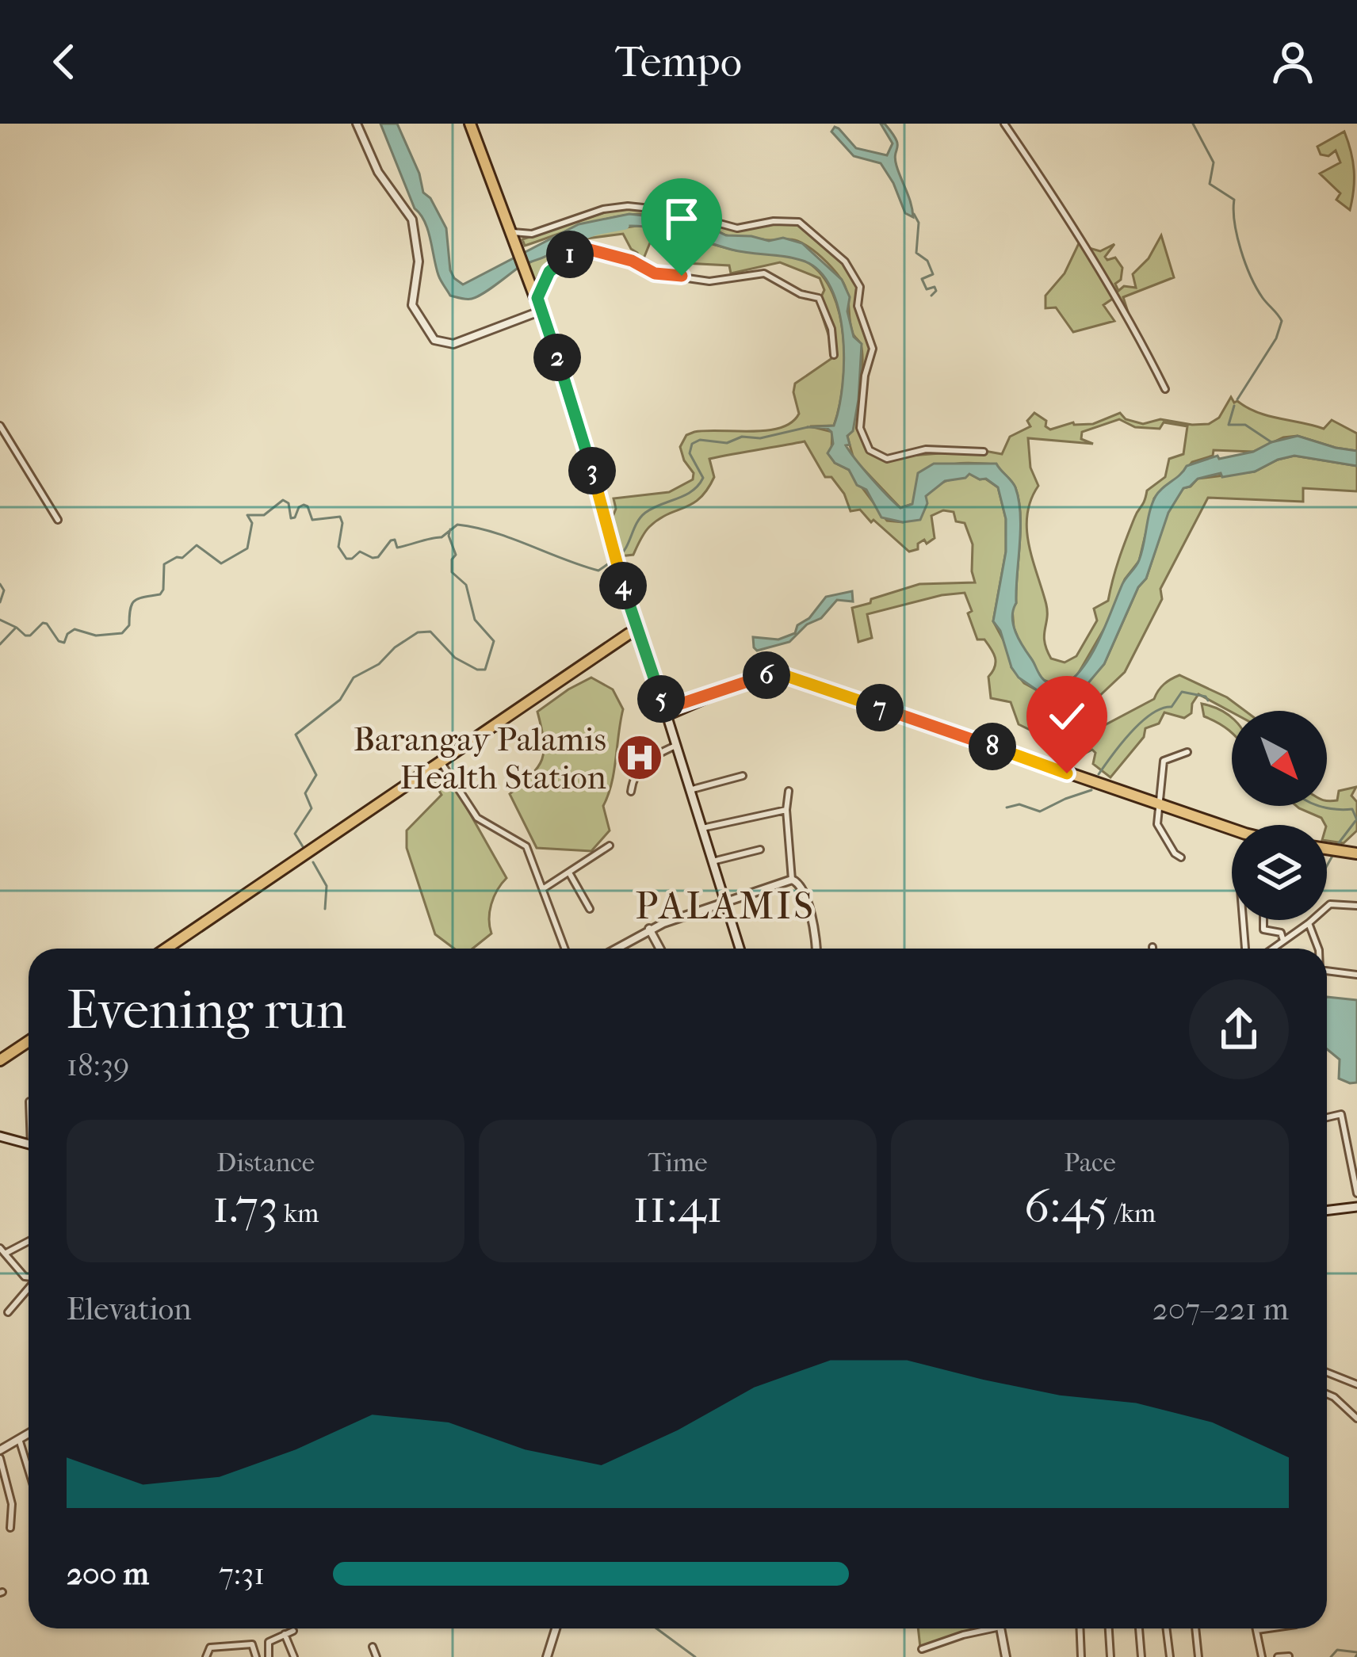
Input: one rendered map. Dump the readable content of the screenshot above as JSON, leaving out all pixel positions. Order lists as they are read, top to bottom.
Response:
{
  "districts": ["PALAMIS"],
  "places": {
    "hospital": ["Barangay Palamis Health Station"]
  },
  "north": "bottom right",
  "page": {
    "header": "Tempo",
    "pins": [
      "1",
      "2",
      "3",
      "4",
      "6",
      "5",
      "7",
      "8"
    ],
    "heading": ["Evening run", "18:39"],
    "stats": [
      ["Distance", "1.73 km"],
      ["Time", "11:41"],
      ["Pace", "6:45 /km"]
    ],
    "chart": ["Elevation", "207–221 m"],
    "list": [
      {
        "name": "200 m",
        "note": "7:31"
      }
    ]
  }
}
